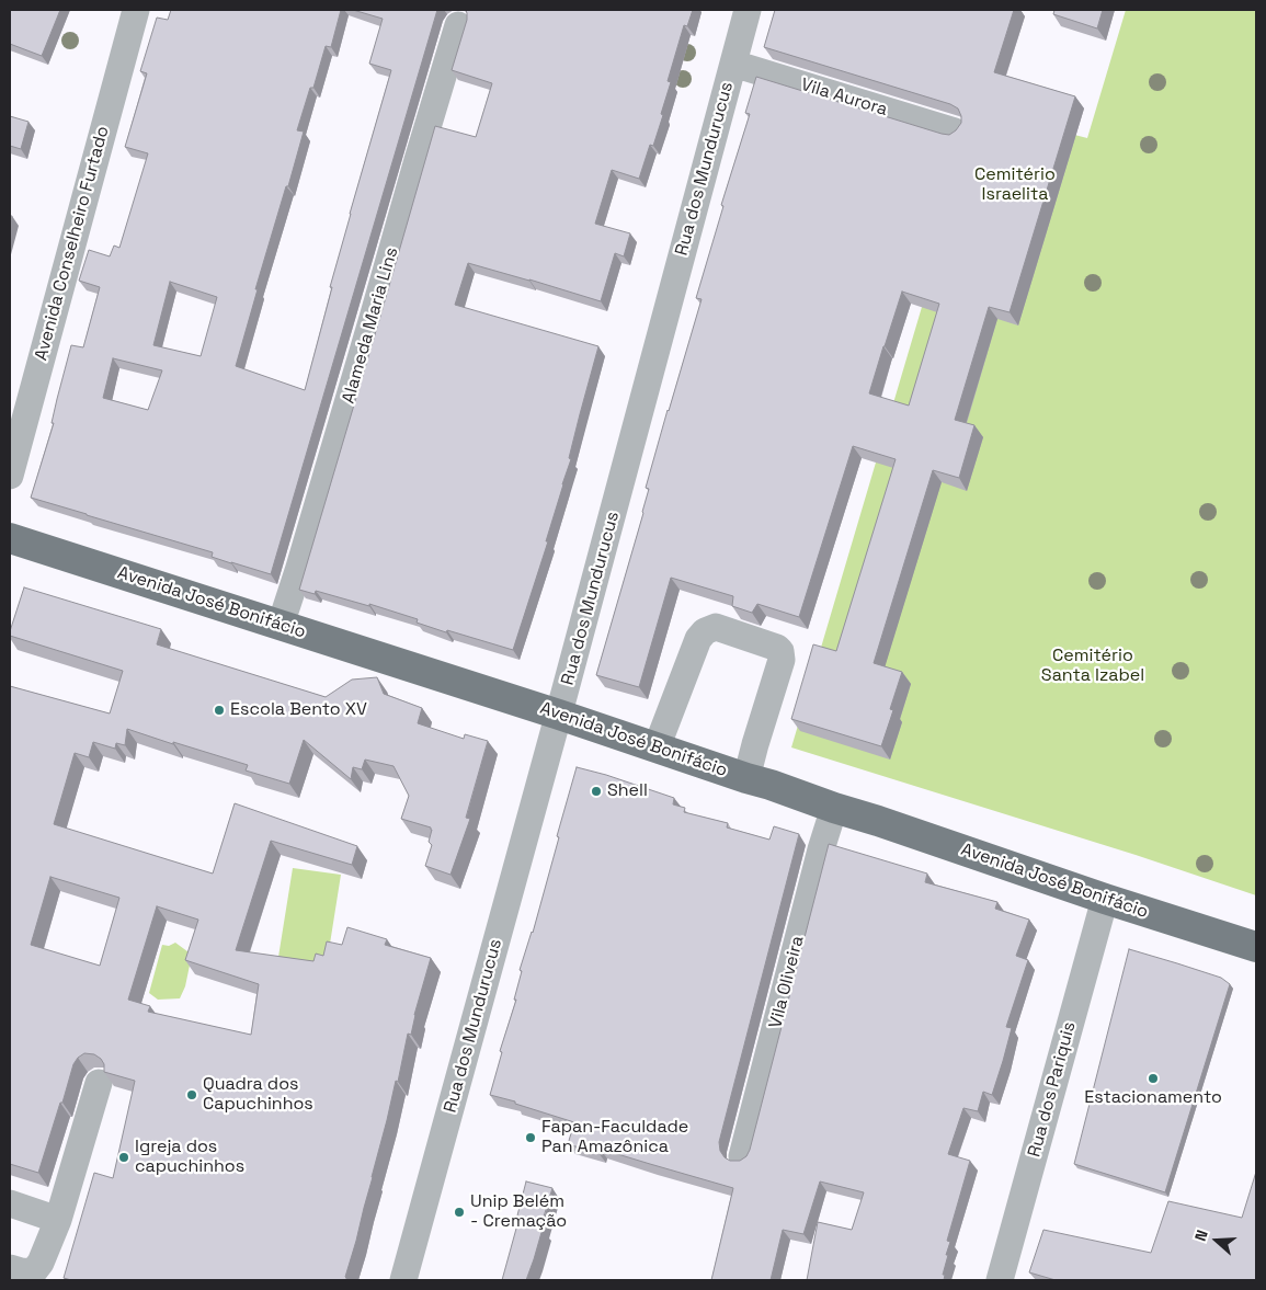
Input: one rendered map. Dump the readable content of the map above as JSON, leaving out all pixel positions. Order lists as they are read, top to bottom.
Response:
{
  "streets": {
    "main road": ["Avenida José Bonifácio"],
    "street": [
      "Vila Aurora",
      "Rua dos Mundurucus",
      "Avenida Conselheiro Furtado",
      "Alameda Maria Lins",
      "Vila Oliveira",
      "Rua dos Pariquis"
    ]
  },
  "crossings": [
    ["Vila Aurora", "Rua dos Mundurucus"],
    ["Rua dos Mundurucus", "Avenida José Bonifácio"],
    ["Alameda Maria Lins", "Avenida José Bonifácio"],
    ["Avenida José Bonifácio", "Vila Oliveira"],
    ["Avenida José Bonifácio", "Rua dos Pariquis"]
  ],
  "parks": ["Cemitério Israelita", "Cemitério Santa Izabel"],
  "places": [
    "Escola Bento XV",
    "Shell",
    "Estacionamento",
    "Quadra dos Capuchinhos",
    "Fapan-Faculdade Pan Amazônica",
    "Igreja dos capuchinhos",
    "Unip Belém - Cremação"
  ],
  "north": "left"
}
